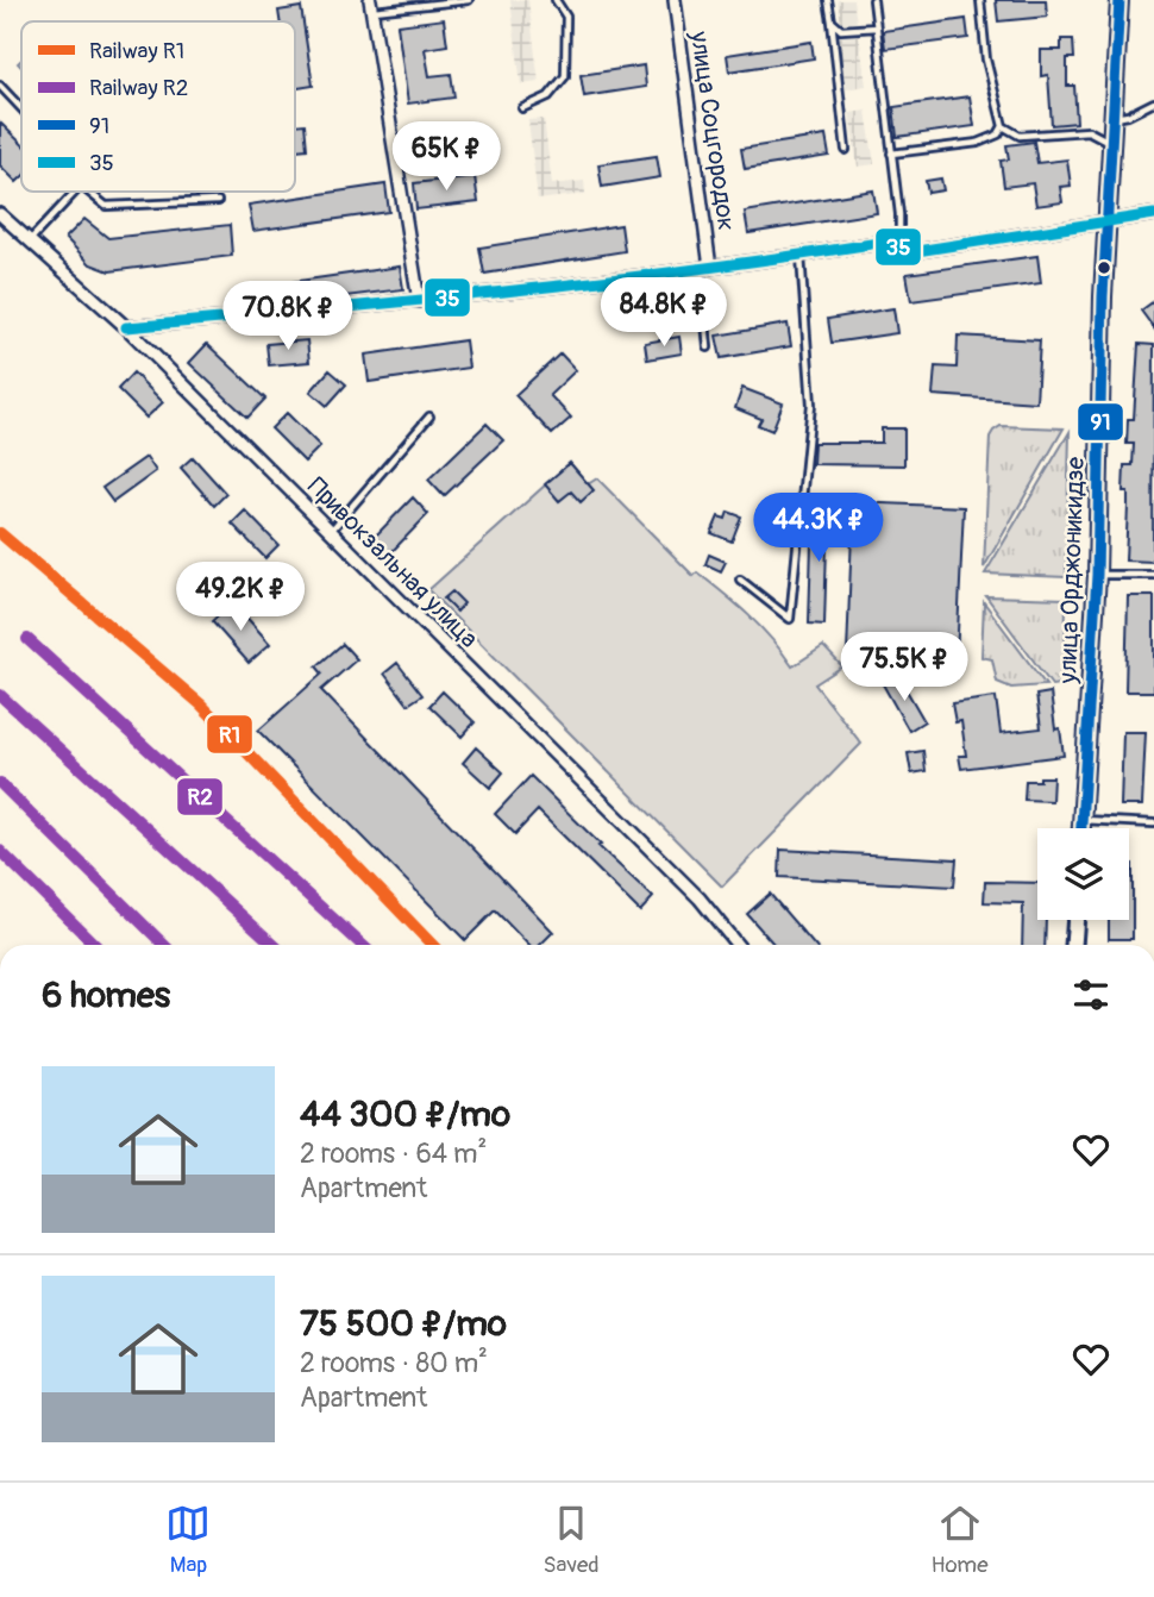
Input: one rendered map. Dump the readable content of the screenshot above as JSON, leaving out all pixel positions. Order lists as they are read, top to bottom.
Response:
{
  "streets": {
    "street": ["улица Соцгородок", "Привокзальная улица", "улица Орджоникидзе"]
  },
  "lines": [
    "transit line 91",
    "transit line 35",
    "rail line R1",
    "rail line R2"
  ],
  "legend": [
    "Railway R1",
    "Railway R2",
    "91",
    "35"
  ],
  "page": {
    "price": [
      "65K ₽",
      "84.8K ₽",
      "70.8K ₽",
      "44.3K ₽",
      "49.2K ₽",
      "75.5K ₽"
    ],
    "heading": "6 homes",
    "list": [
      {
        "name": "44 300 ₽/mo",
        "note": "2 rooms · 64 m² · Apartment"
      },
      {
        "name": "75 500 ₽/mo",
        "note": "2 rooms · 80 m² · Apartment"
      }
    ],
    "tabs": ["Map", "Saved", "Home"]
  }
}
